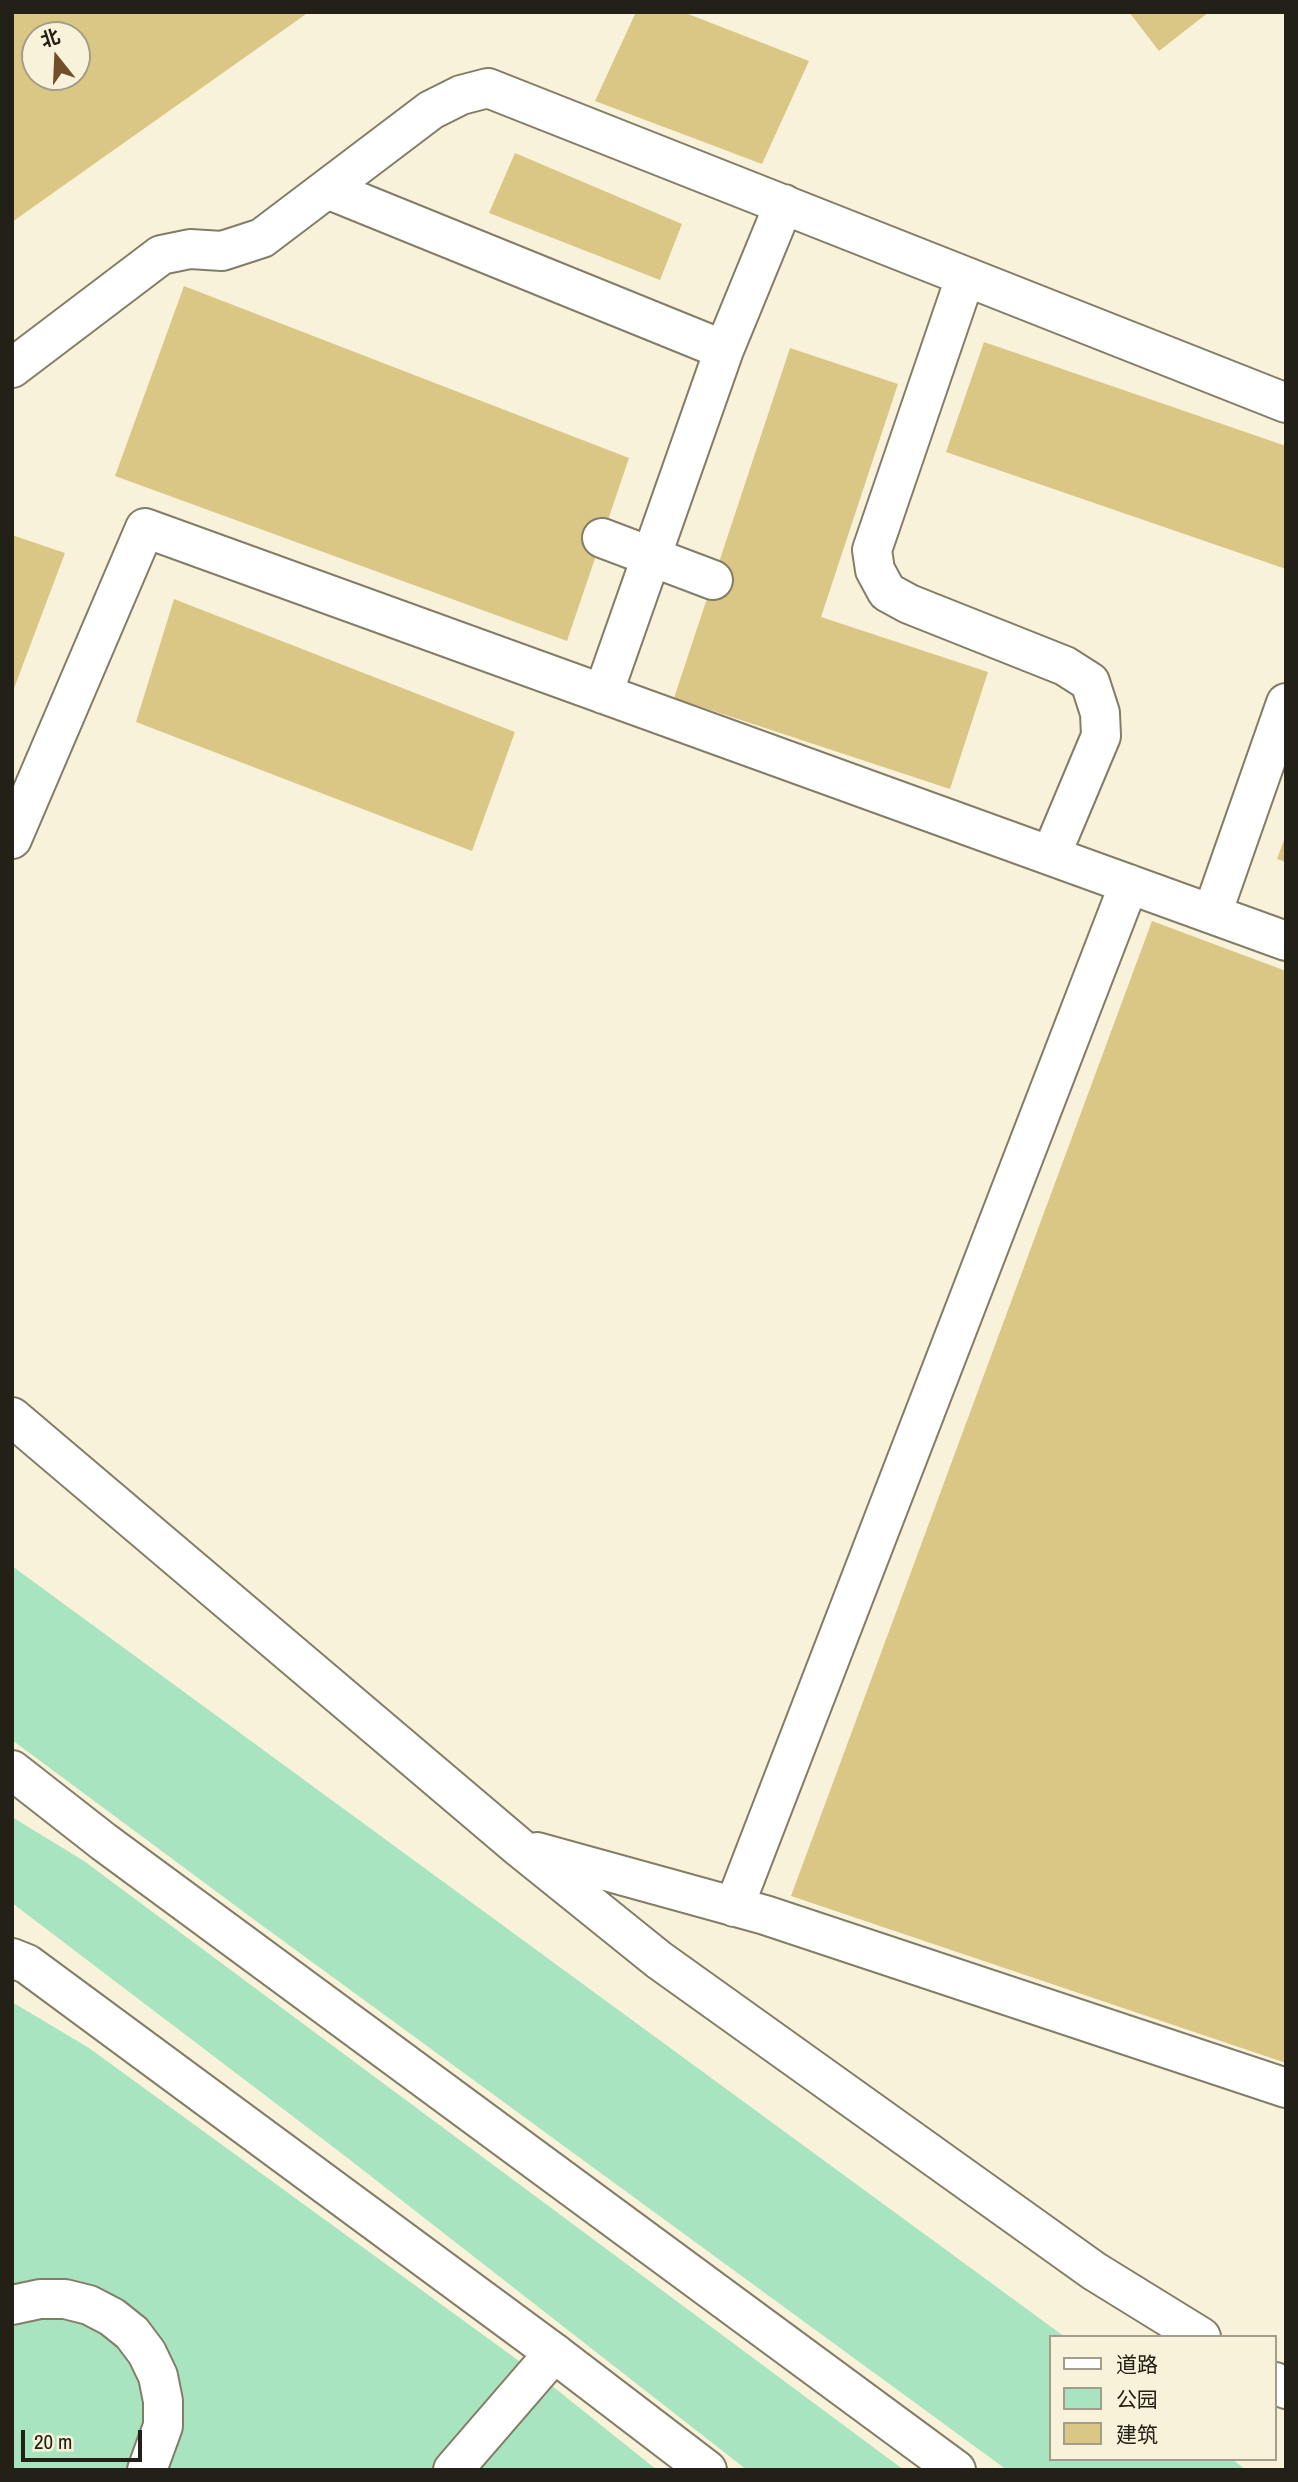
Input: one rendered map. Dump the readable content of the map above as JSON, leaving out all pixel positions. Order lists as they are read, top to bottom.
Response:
{
  "legend": ["道路", "公园", "建筑"],
  "scale_bar": "20 m",
  "north": "top"
}
